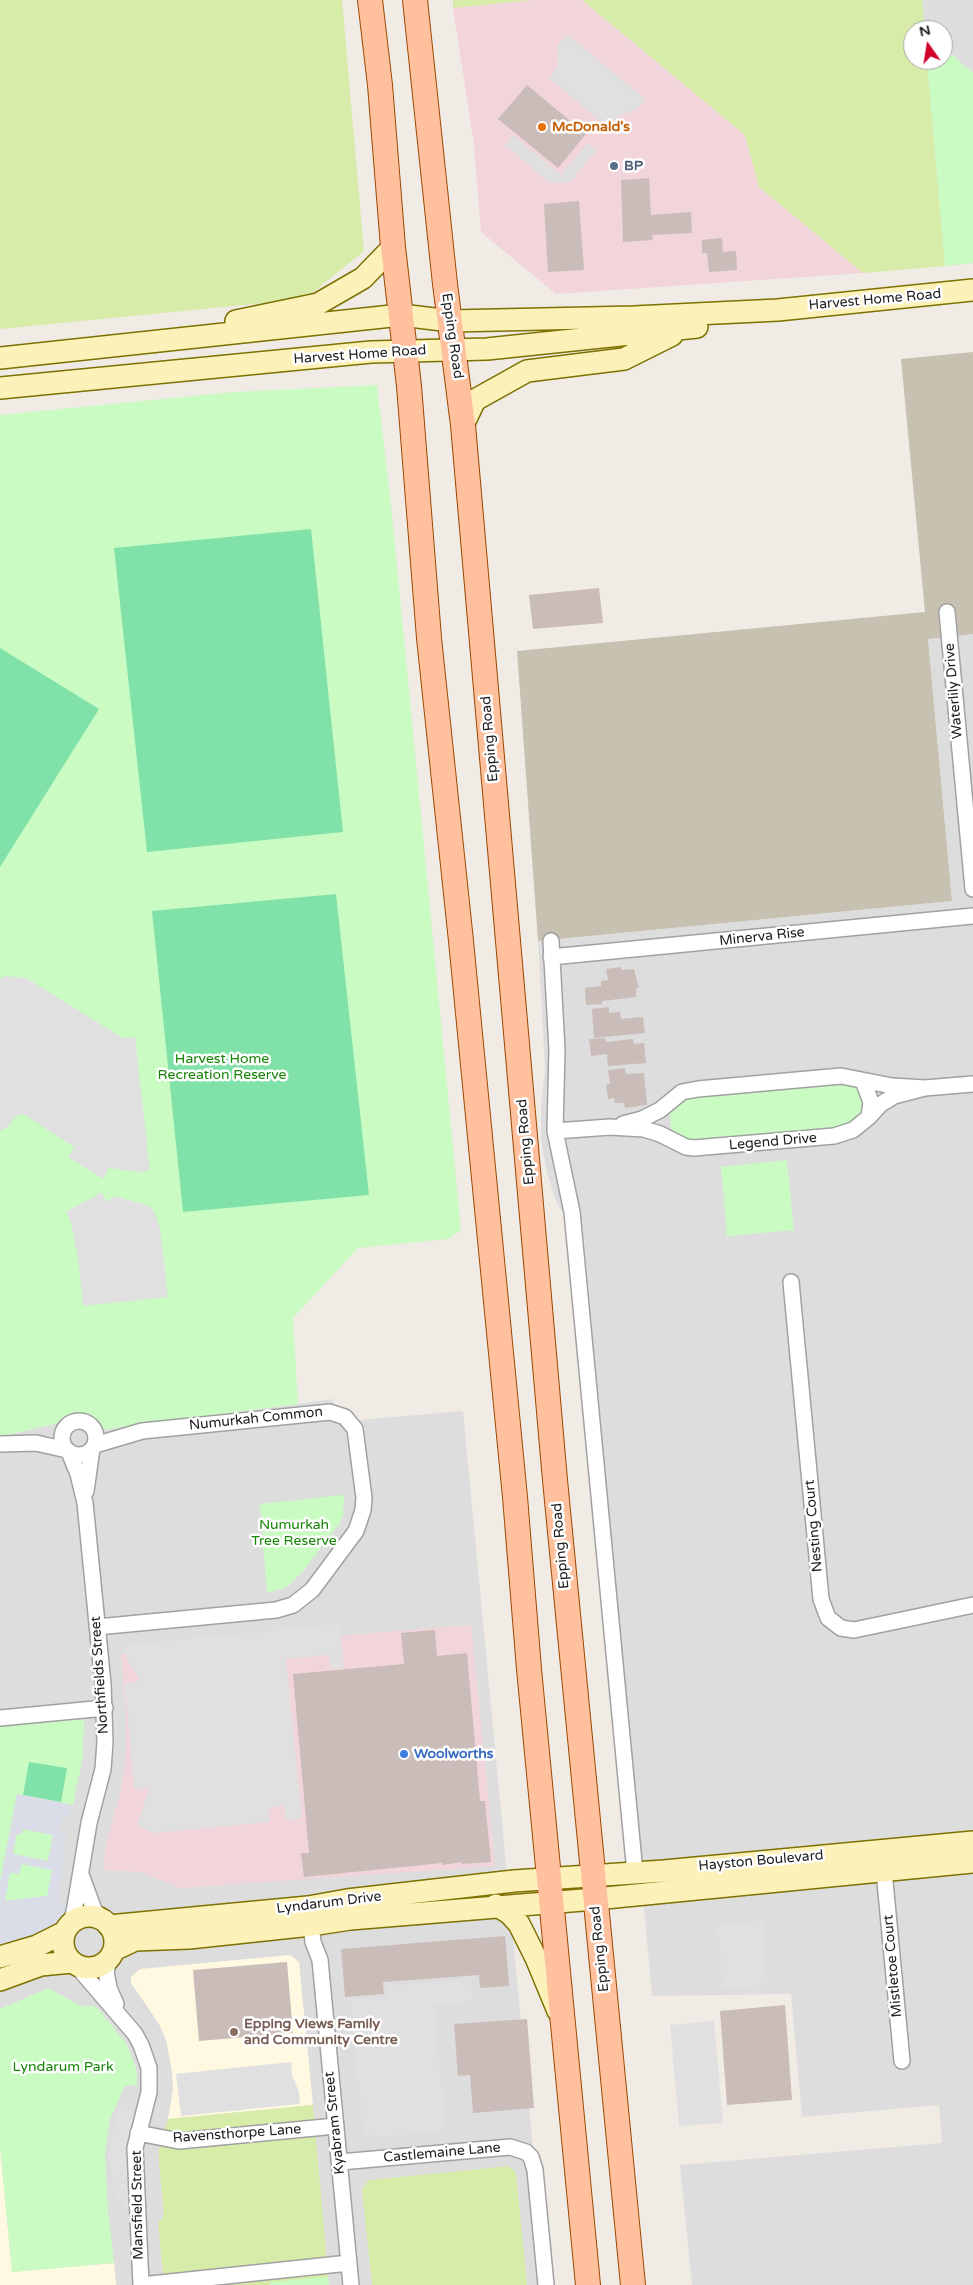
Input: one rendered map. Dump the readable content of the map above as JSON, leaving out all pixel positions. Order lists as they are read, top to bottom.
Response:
{
  "streets": {
    "main road": ["Epping Road"],
    "street": [
      "Harvest Home Road",
      "Waterlily Drive",
      "Minerva Rise",
      "Legend Drive",
      "Numurkah Common",
      "Nesting Court",
      "Northfields Street",
      "Hayston Boulevard",
      "Lyndarum Drive",
      "Mistletoe Court",
      "Kyabram Street",
      "Ravensthorpe Lane",
      "Castlemaine Lane",
      "Mansfield Street"
    ]
  },
  "crossings": [
    ["Harvest Home Road", "Epping Road"],
    ["Epping Road", "Hayston Boulevard"],
    ["Numurkah Common", "Northfields Street"],
    ["Northfields Street", "Lyndarum Drive"],
    ["Northfields Street", "Mansfield Street"],
    ["Hayston Boulevard", "Lyndarum Drive"],
    ["Hayston Boulevard", "Mistletoe Court"],
    ["Lyndarum Drive", "Kyabram Street"],
    ["Lyndarum Drive", "Mansfield Street"],
    ["Kyabram Street", "Ravensthorpe Lane"],
    ["Kyabram Street", "Castlemaine Lane"],
    ["Ravensthorpe Lane", "Mansfield Street"]
  ],
  "parks": ["Harvest Home Recreation Reserve", "Numurkah Tree Reserve", "Lyndarum Park"],
  "places": [
    "McDonald's",
    "BP",
    "Woolworths",
    "Epping Views Family and Community Centre"
  ],
  "north": "top"
}
